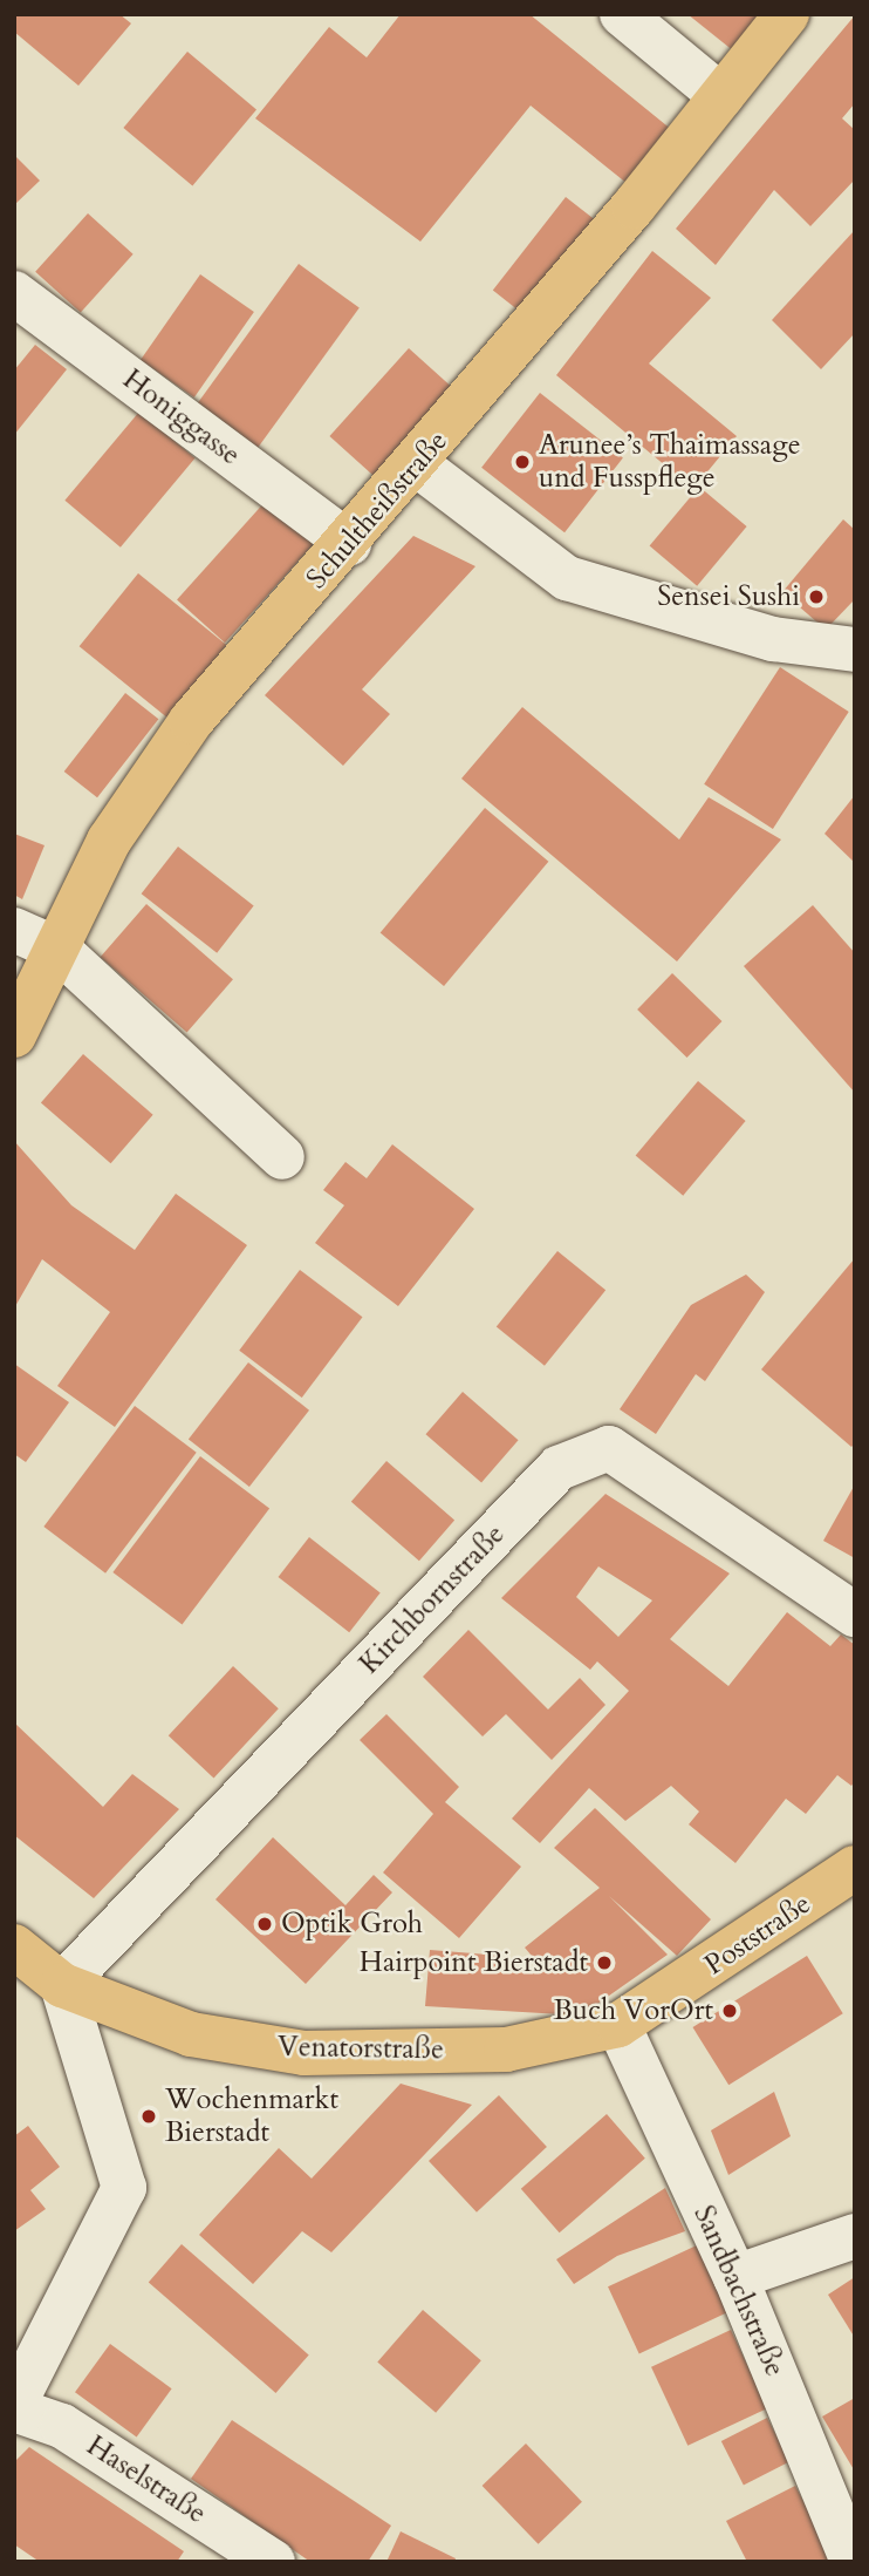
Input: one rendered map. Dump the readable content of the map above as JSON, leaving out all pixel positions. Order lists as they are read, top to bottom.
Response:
{
  "streets": {
    "main road": ["Schultheißstraße", "Poststraße", "Venatorstraße"],
    "street": [
      "Honiggasse",
      "Kirchbornstraße",
      "Sandbachstraße",
      "Haselstraße"
    ]
  },
  "crossings": [
    ["Honiggasse", "Schultheißstraße"],
    ["Kirchbornstraße", "Venatorstraße"],
    ["Poststraße", "Venatorstraße"],
    ["Poststraße", "Sandbachstraße"],
    ["Venatorstraße", "Sandbachstraße"]
  ],
  "places": [
    "Arunee’s Thaimassage und Fusspflege",
    "Sensei Sushi",
    "Optik Groh",
    "Hairpoint Bierstadt",
    "Buch VorOrt",
    "Wochenmarkt Bierstadt"
  ]
}
